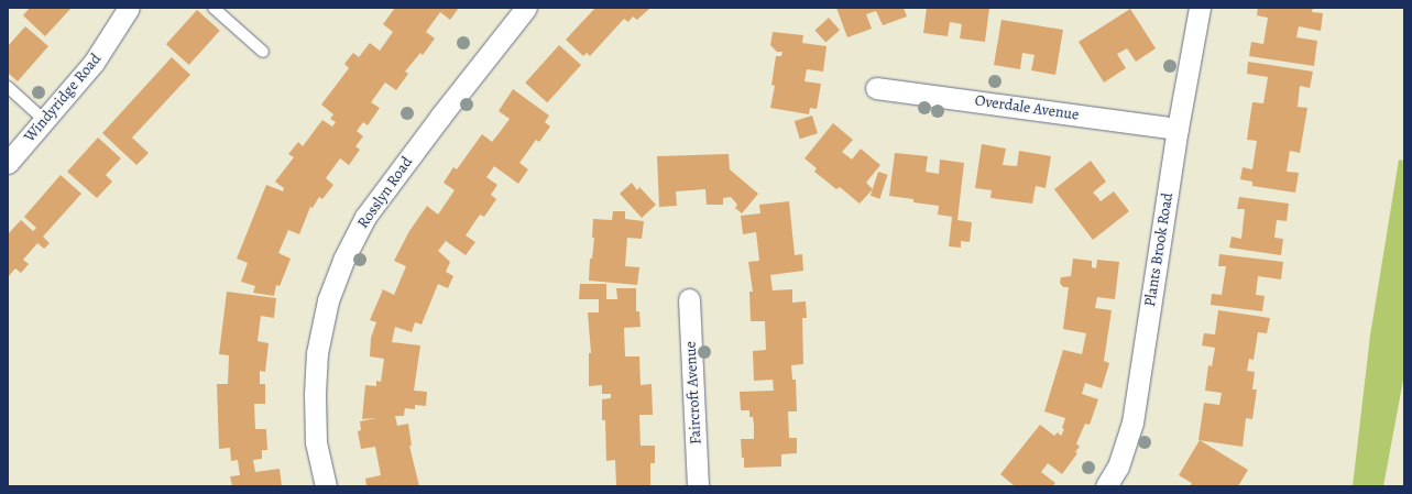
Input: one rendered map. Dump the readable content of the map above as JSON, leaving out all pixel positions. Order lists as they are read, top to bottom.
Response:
{
  "streets": {
    "street": [
      "Windyridge Road",
      "Overdale Avenue",
      "Rosslyn Road",
      "Plants Brook Road",
      "Faircroft Avenue"
    ]
  },
  "crossings": [
    ["Overdale Avenue", "Plants Brook Road"]
  ]
}
